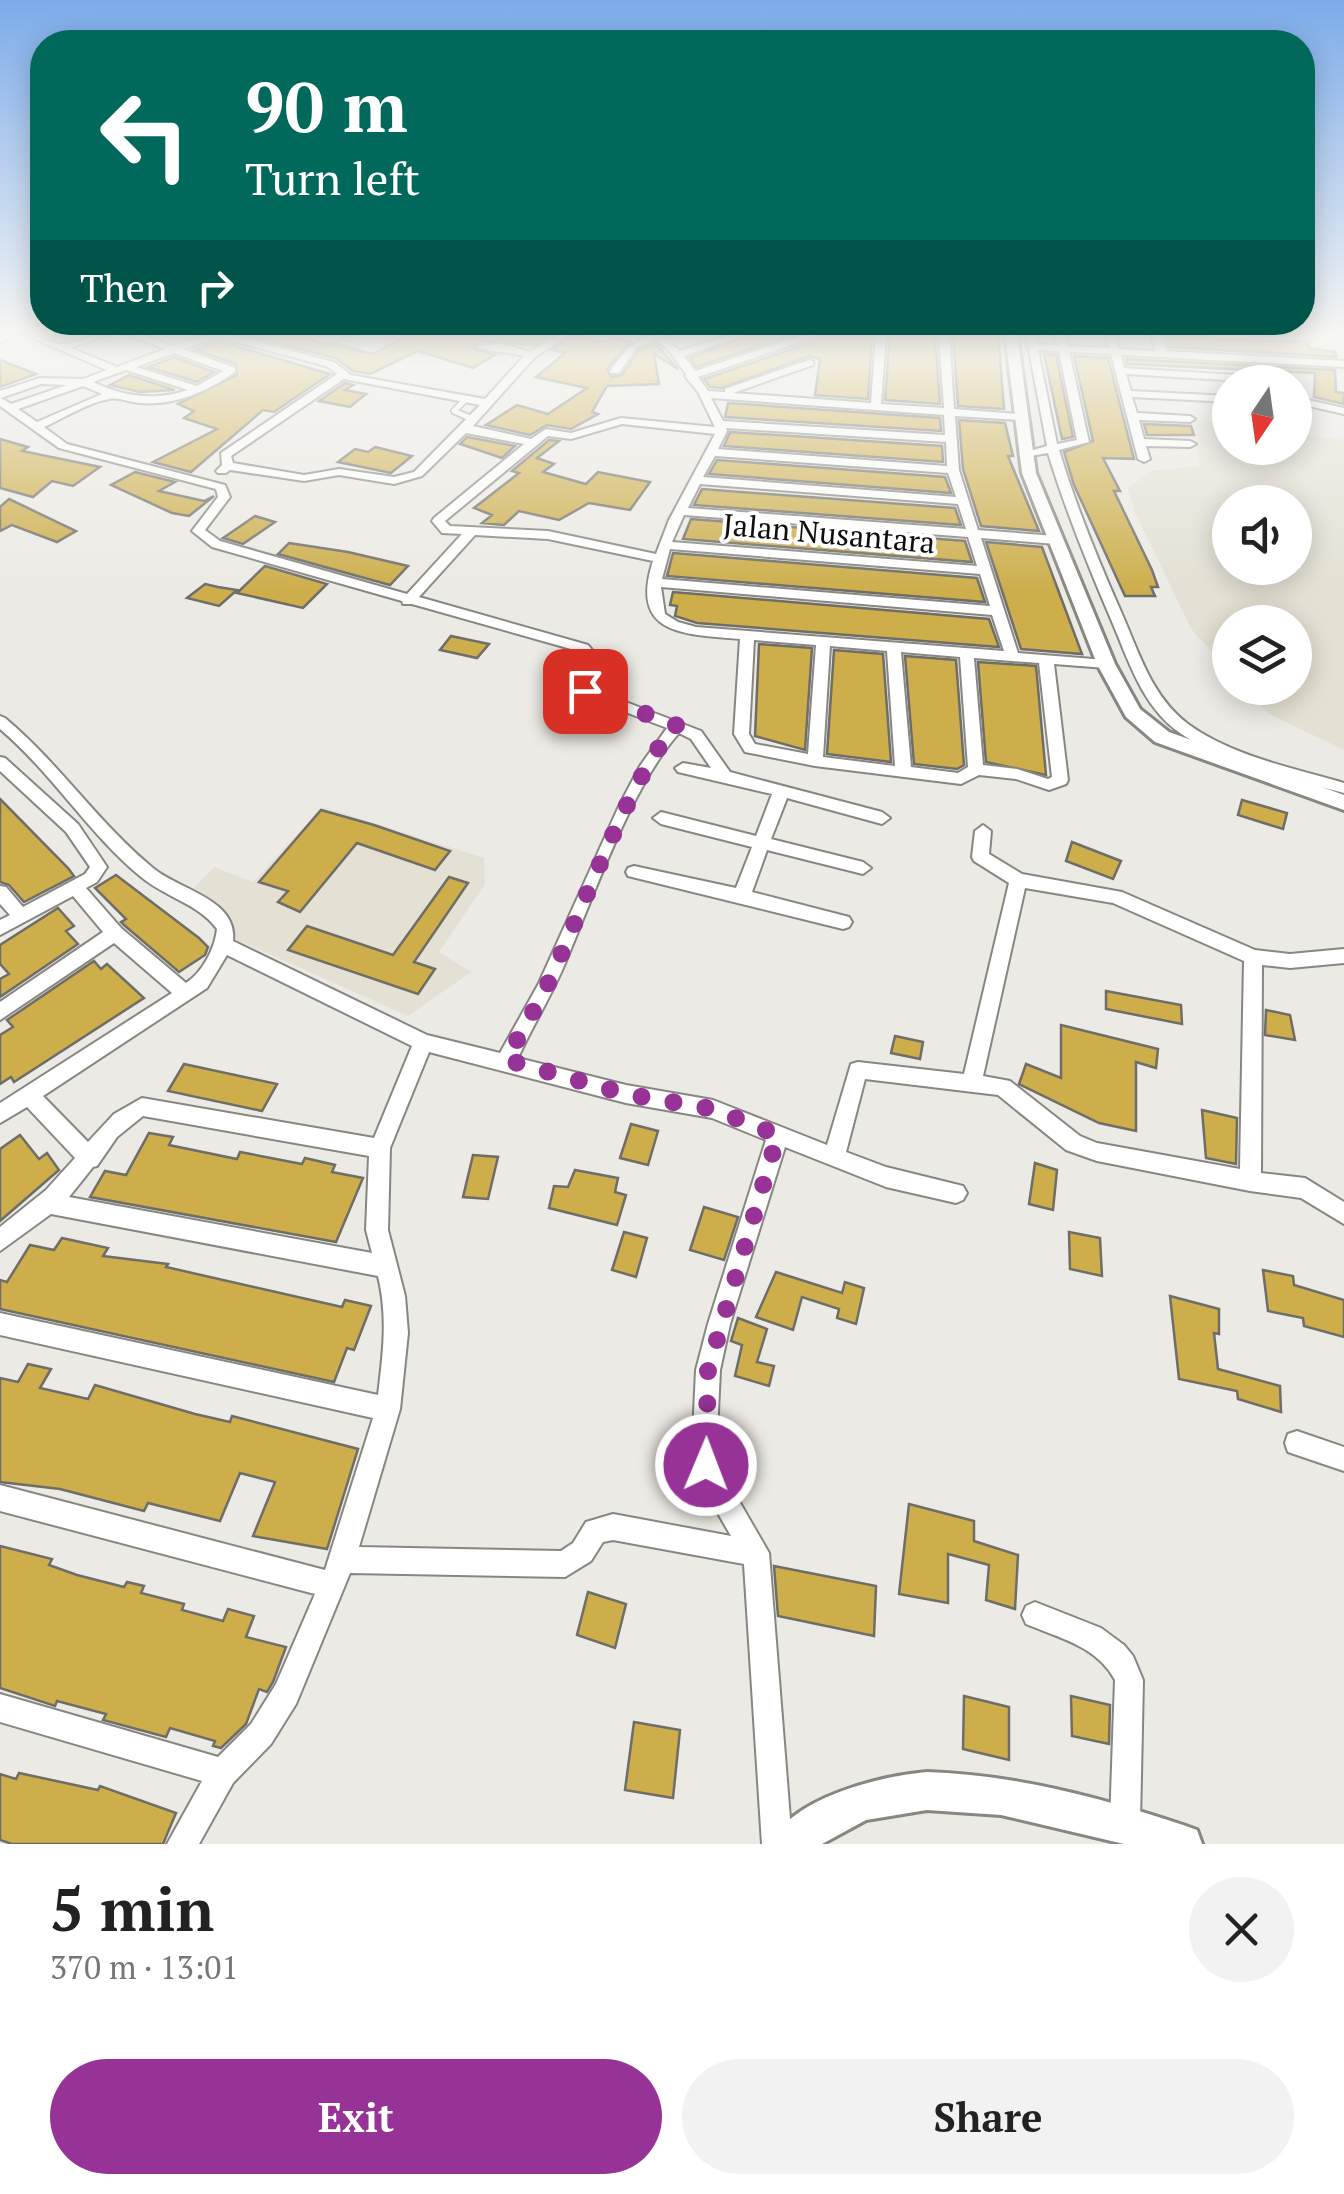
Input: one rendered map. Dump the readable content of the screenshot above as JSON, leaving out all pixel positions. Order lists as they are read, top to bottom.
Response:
{
  "streets": {
    "street": ["Jalan Nusantara"]
  },
  "north": "bottom",
  "page": {
    "turn": ["90 m", "Turn left"],
    "then": "Then",
    "heading": ["5 min", "370 m · 13:01"],
    "buttons": ["Exit", "Share"]
  }
}
